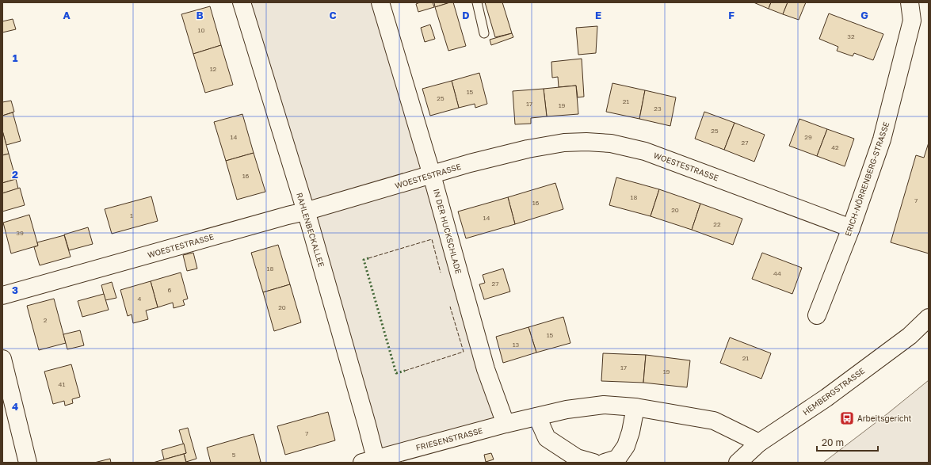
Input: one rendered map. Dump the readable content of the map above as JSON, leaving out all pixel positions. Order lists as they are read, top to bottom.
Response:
{
  "streets": {
    "street": [
      "WOESTESTRASSE",
      "ERICH-NÖRRENBERG-STRASSE",
      "RAHLENBECKALLEE",
      "IN DER HUCKSCHLADE",
      "HEMBERGSTRASSE",
      "FRIESENSTRASSE"
    ]
  },
  "crossings": [
    ["WOESTESTRASSE", "ERICH-NÖRRENBERG-STRASSE"],
    ["WOESTESTRASSE", "RAHLENBECKALLEE"],
    ["WOESTESTRASSE", "IN DER HUCKSCHLADE"],
    ["RAHLENBECKALLEE", "FRIESENSTRASSE"],
    ["IN DER HUCKSCHLADE", "FRIESENSTRASSE"],
    ["HEMBERGSTRASSE", "FRIESENSTRASSE"]
  ],
  "places": {
    "bus stop": ["Arbeitsgericht"]
  },
  "house_numbers": [
    "10",
    "32",
    "12",
    "15",
    "25",
    "21",
    "17",
    "19",
    "23",
    "25",
    "14",
    "29",
    "27",
    "42",
    "16",
    "18",
    "7",
    "16",
    "20",
    "1",
    "14",
    "22",
    "39",
    "18",
    "44",
    "27",
    "6",
    "4",
    "20",
    "2",
    "15",
    "13",
    "21",
    "17",
    "19",
    "41",
    "7",
    "5"
  ],
  "scale_bar": "20 m",
  "grid": {
    "columns": [
      "A",
      "B",
      "C",
      "D",
      "E",
      "F",
      "G"
    ],
    "rows": [
      "1",
      "2",
      "3",
      "4"
    ]
  }
}
